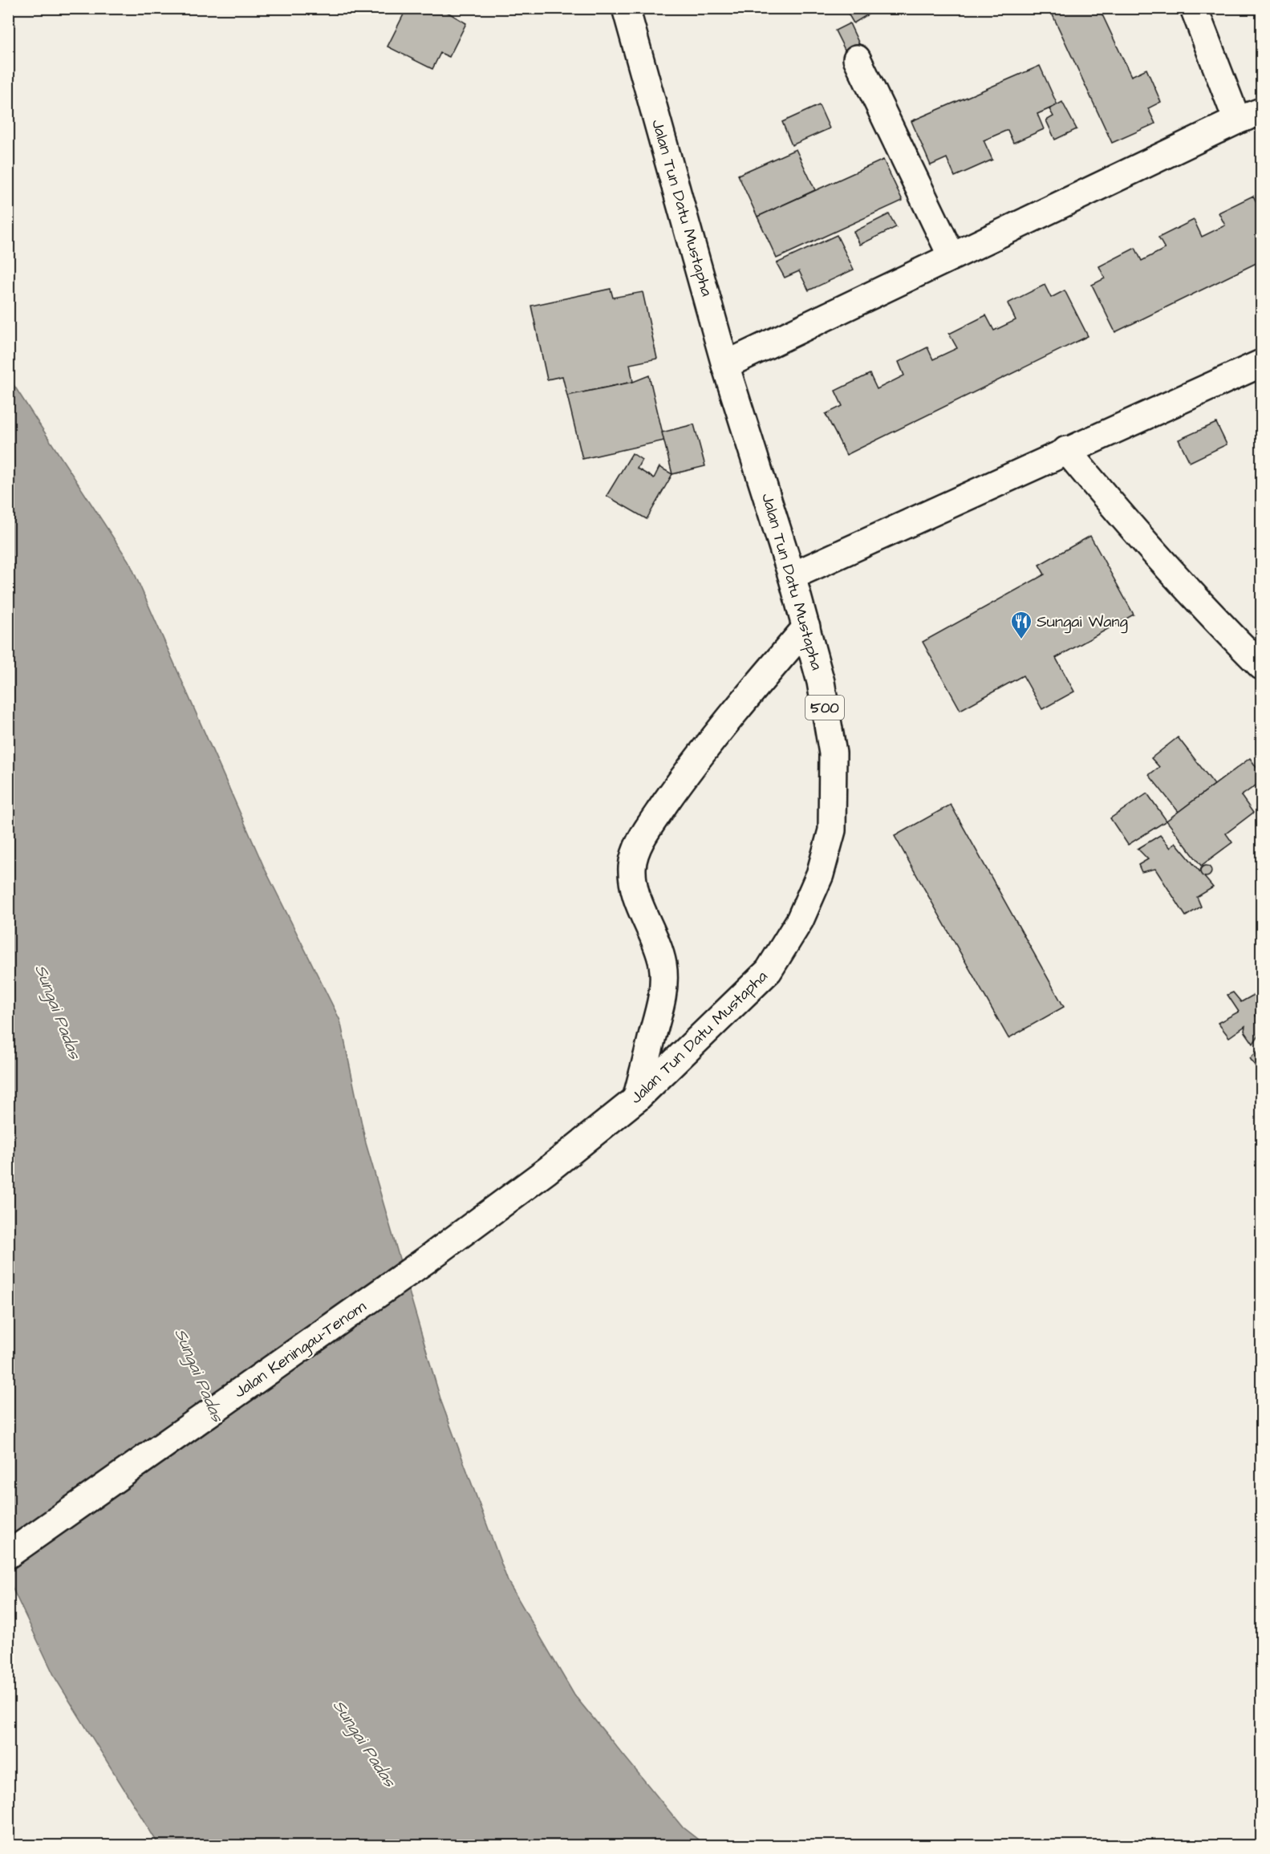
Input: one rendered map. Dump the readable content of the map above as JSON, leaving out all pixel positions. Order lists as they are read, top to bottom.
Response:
{
  "streets": {
    "street": ["Jalan Tun Datu Mustapha", "500", "Jalan Keningau-Tenom"]
  },
  "crossings": [
    ["Jalan Tun Datu Mustapha", "Jalan Keningau-Tenom"]
  ],
  "water": ["Sungai Padas"],
  "places": {
    "restaurant": ["Sungai Wang"]
  }
}
